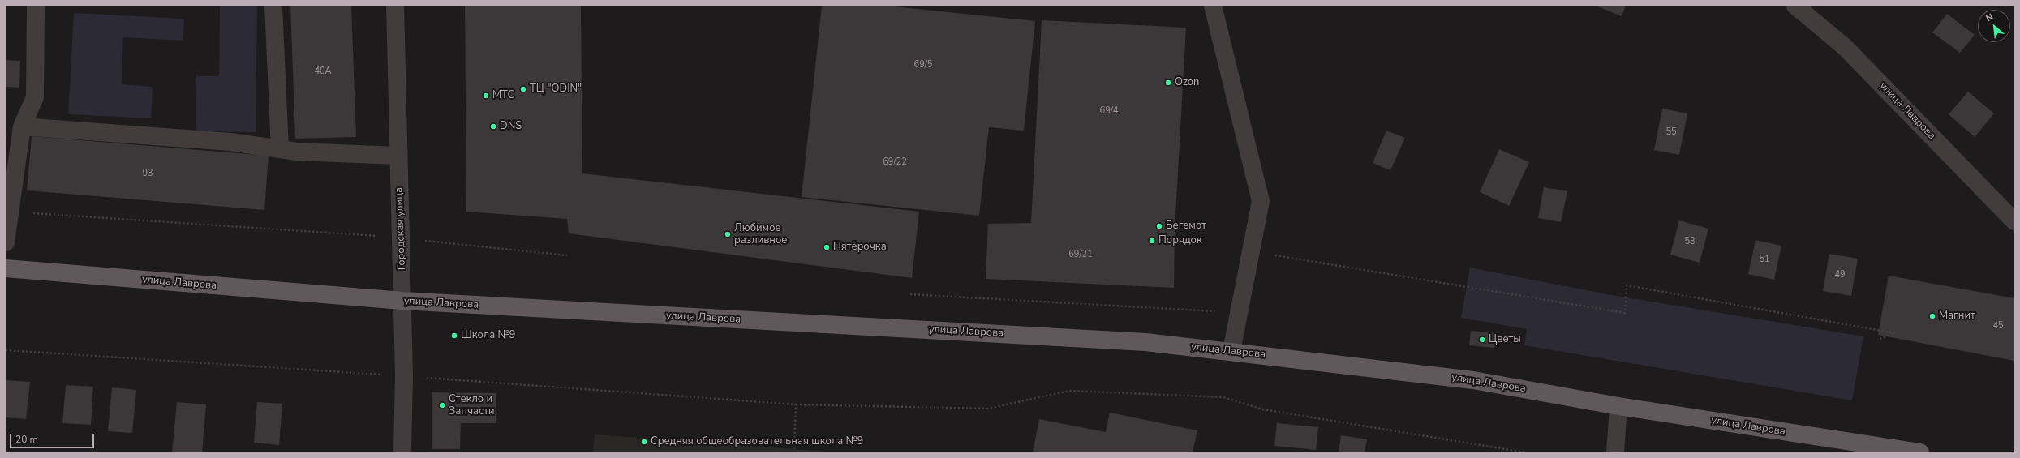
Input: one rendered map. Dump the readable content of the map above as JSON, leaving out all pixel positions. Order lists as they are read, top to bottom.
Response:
{
  "streets": {
    "main road": ["улица Лаврова"],
    "street": ["Городская улица"]
  },
  "crossings": [
    ["улица Лаврова", "Городская улица"]
  ],
  "places": [
    "Ozon",
    "ТЦ \"ODIN\"",
    "МТС",
    "DNS",
    "Бегемот",
    "Любимое разливное",
    "Порядок",
    "Пятёрочка",
    "Магнит",
    "Школа №9",
    "Цветы",
    "Стекло и Запчасти",
    "Средняя общеобразовательная школа №9"
  ],
  "house_numbers": [
    "69/5",
    "40А",
    "69/4",
    "55",
    "69/22",
    "93",
    "53",
    "69/21",
    "51",
    "49",
    "45"
  ],
  "scale_bar": "20 m",
  "north": "top left"
}
